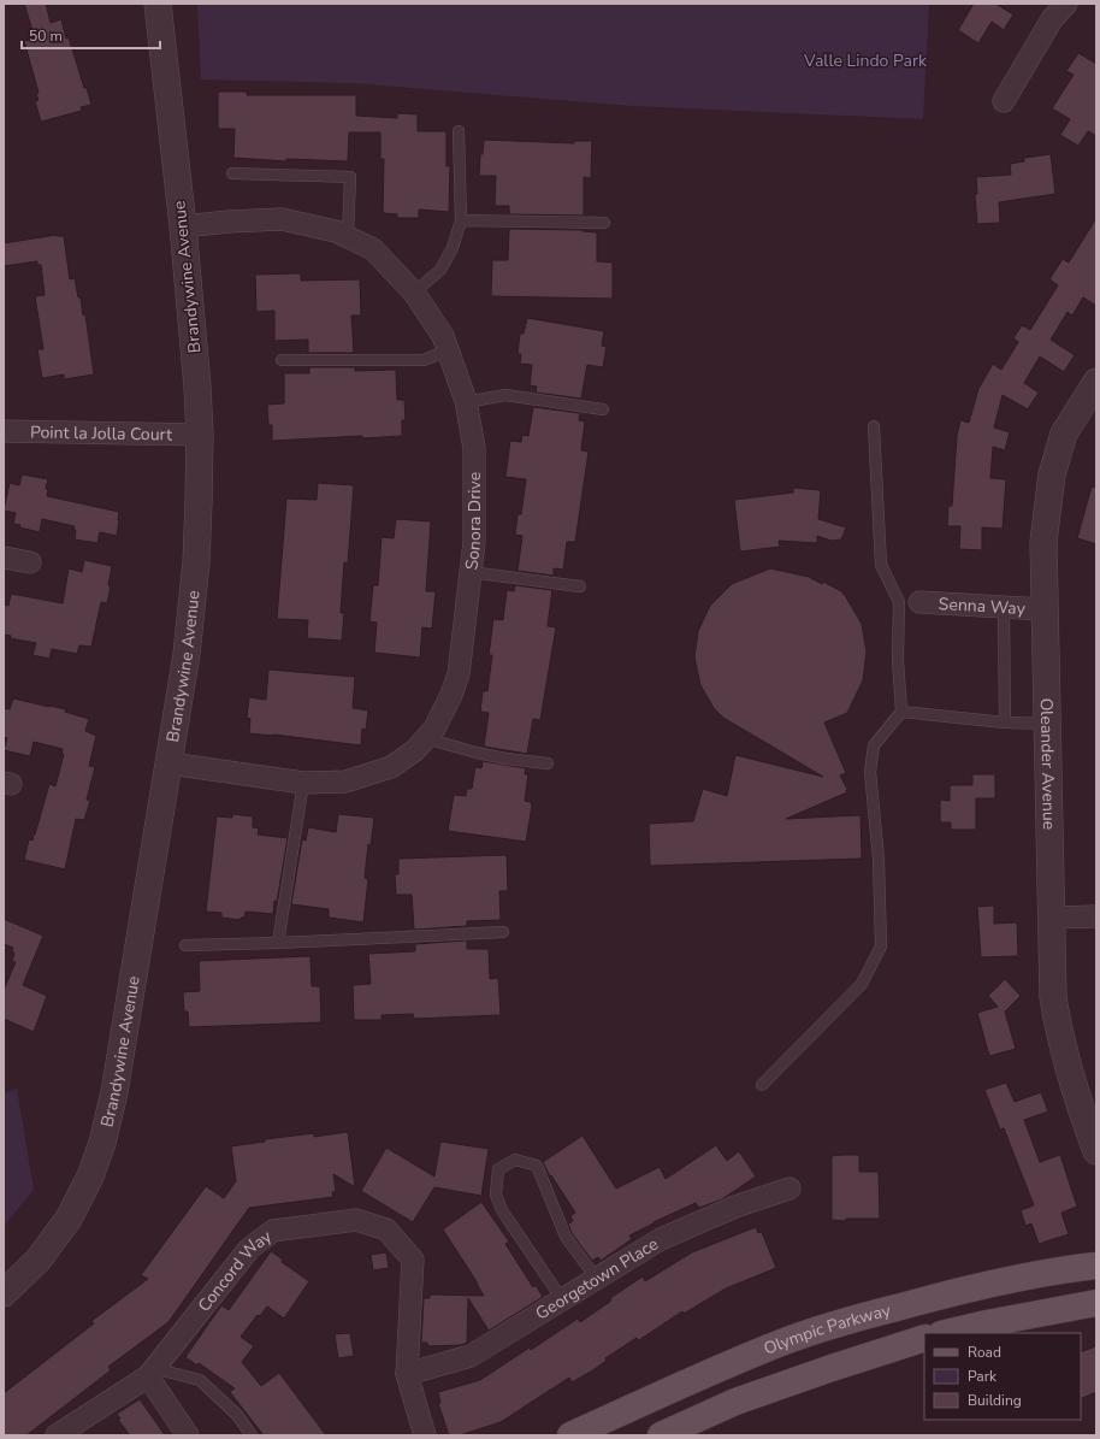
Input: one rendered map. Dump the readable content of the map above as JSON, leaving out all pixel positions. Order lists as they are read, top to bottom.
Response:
{
  "streets": {
    "main road": ["Olympic Parkway"],
    "street": [
      "Brandywine Avenue",
      "Point la Jolla Court",
      "Sonora Drive",
      "Senna Way",
      "Oleander Avenue",
      "Concord Way",
      "Georgetown Place"
    ]
  },
  "crossings": [
    ["Brandywine Avenue", "Point la Jolla Court"],
    ["Brandywine Avenue", "Sonora Drive"],
    ["Senna Way", "Oleander Avenue"],
    ["Concord Way", "Georgetown Place"]
  ],
  "parks": ["Valle Lindo Park"],
  "legend": ["Road", "Park", "Building"],
  "scale_bar": "50 m"
}
